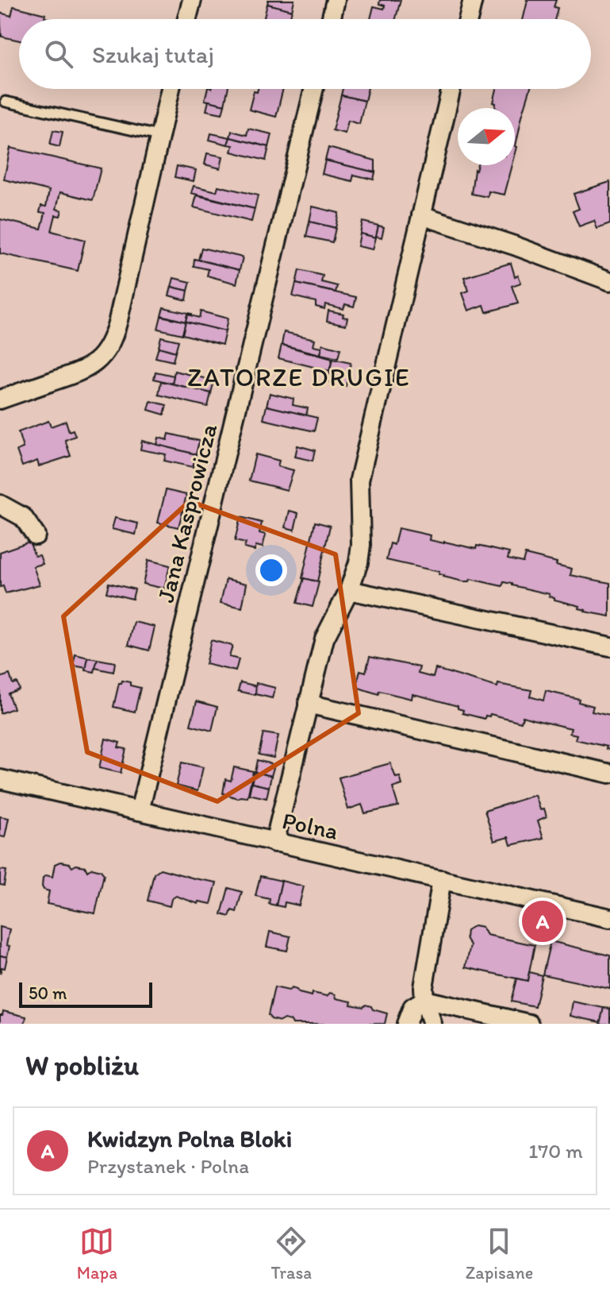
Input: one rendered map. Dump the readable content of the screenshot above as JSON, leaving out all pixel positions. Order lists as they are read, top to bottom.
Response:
{
  "streets": {
    "street": ["Jana Kasprowicza", "Polna"]
  },
  "crossings": [
    ["Jana Kasprowicza", "Polna"]
  ],
  "districts": ["ZATORZE DRUGIE"],
  "scale_bar": "50 m",
  "north": "right",
  "page": {
    "search": "Szukaj tutaj",
    "pins": "A",
    "scale": "50 m",
    "heading": "W pobliżu",
    "list": [
      {
        "mark": "A",
        "name": "Kwidzyn Polna Bloki",
        "note": "Przystanek · Polna",
        "value": "170 m"
      }
    ],
    "nav": ["Mapa", "Trasa", "Zapisane"]
  }
}
